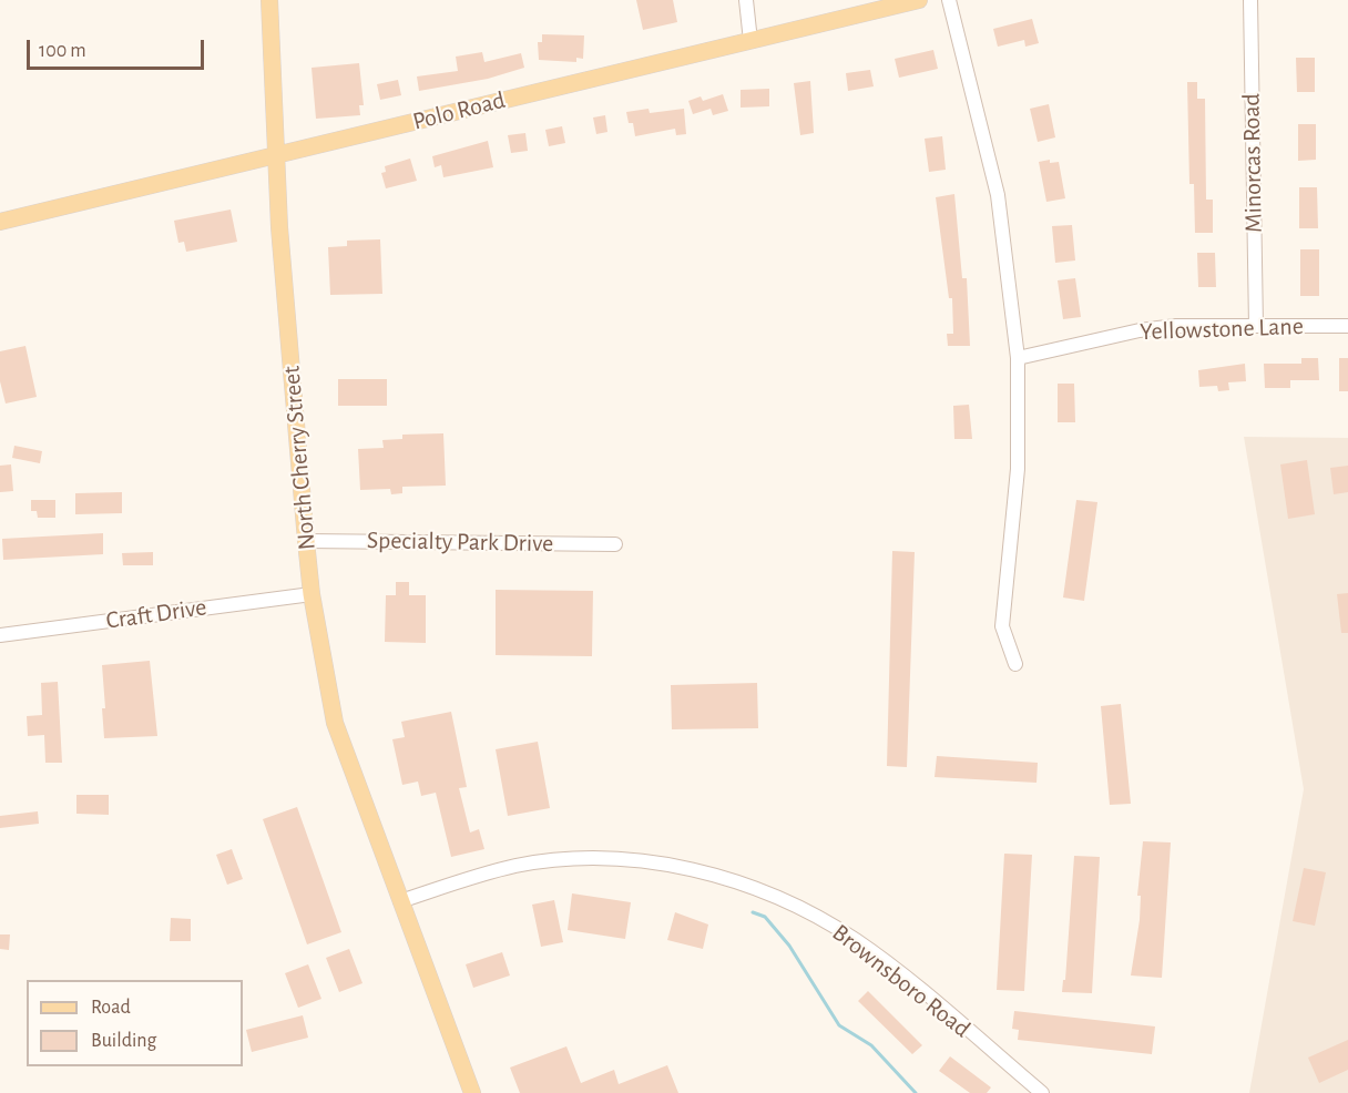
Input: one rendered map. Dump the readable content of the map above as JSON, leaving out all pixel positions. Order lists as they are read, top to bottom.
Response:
{
  "streets": {
    "main road": ["Polo Road", "North Cherry Street"],
    "street": [
      "Minorcas Road",
      "Yellowstone Lane",
      "Specialty Park Drive",
      "Craft Drive",
      "Brownsboro Road"
    ]
  },
  "crossings": [
    ["Polo Road", "North Cherry Street"],
    ["Minorcas Road", "Yellowstone Lane"],
    ["North Cherry Street", "Specialty Park Drive"],
    ["North Cherry Street", "Craft Drive"],
    ["North Cherry Street", "Brownsboro Road"]
  ],
  "legend": ["Road", "Building"],
  "scale_bar": "100 m"
}
